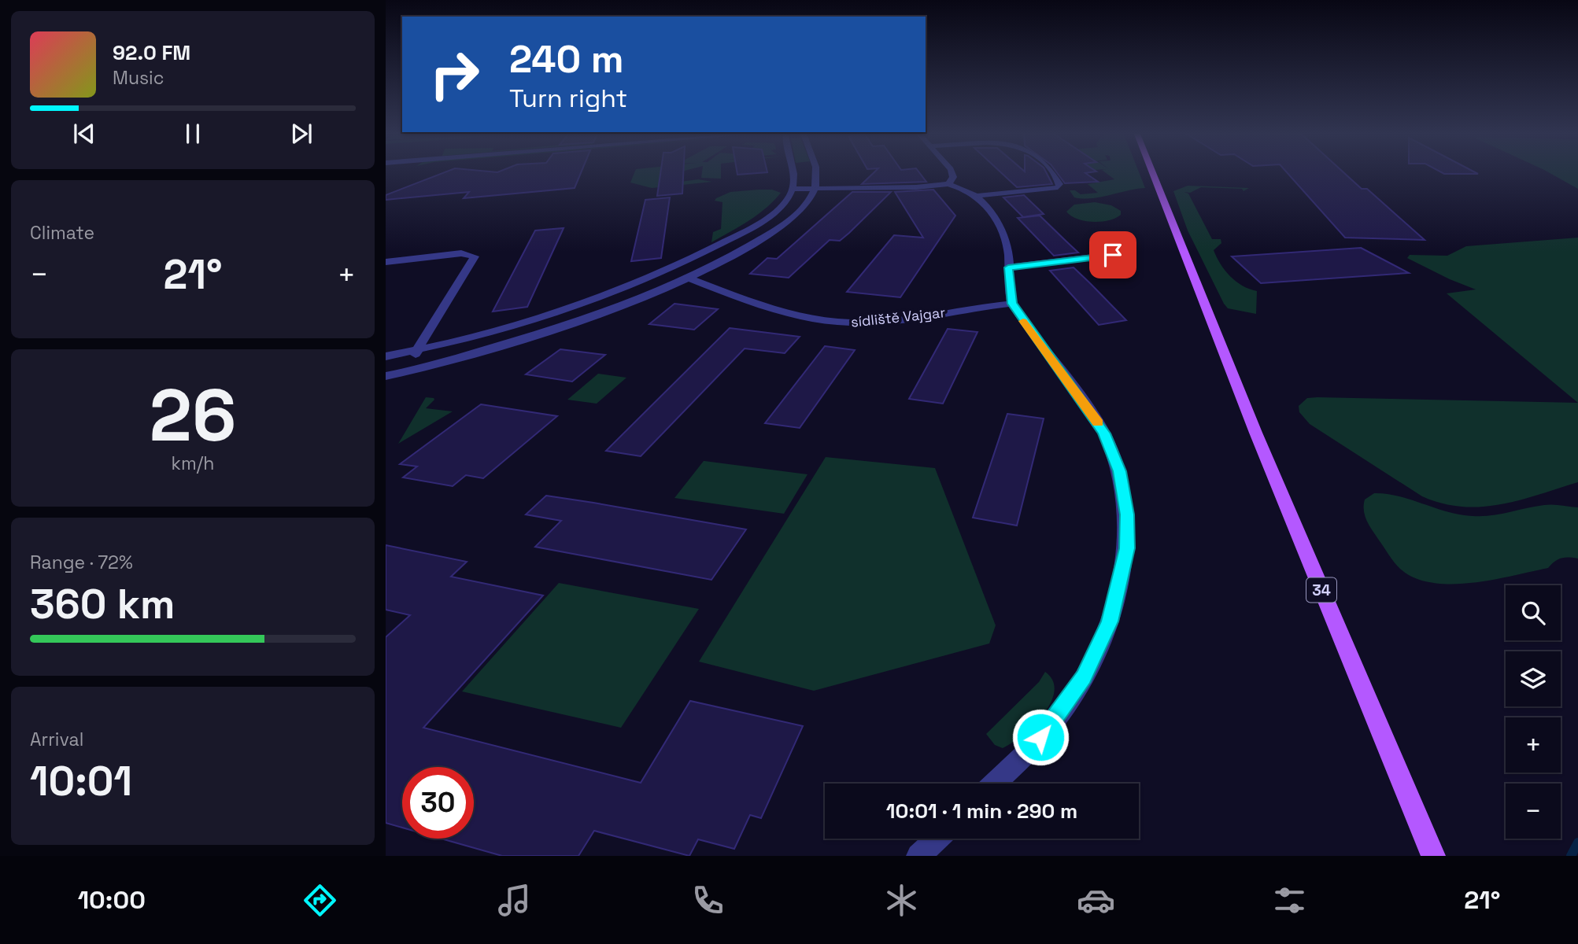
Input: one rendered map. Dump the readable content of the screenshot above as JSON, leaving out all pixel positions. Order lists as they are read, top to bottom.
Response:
{
  "streets": {
    "main road": ["34"],
    "street": ["sídliště Vajgar"]
  },
  "page": {
    "turn": ["240 m", "Turn right"],
    "song": ["92.0 FM", "Music"],
    "tile": [
      "Climate",
      ["26", "km/h"],
      ["Range · 72%", "360 km"],
      ["Arrival", "10:01"]
    ],
    "heat": ["−", "21°", "+"],
    "map_buttons": ["+", "−"],
    "limit": "30",
    "trip": "10:01 · 1 min · 290 m",
    "tabs": ["10:00", "21°"]
  }
}
